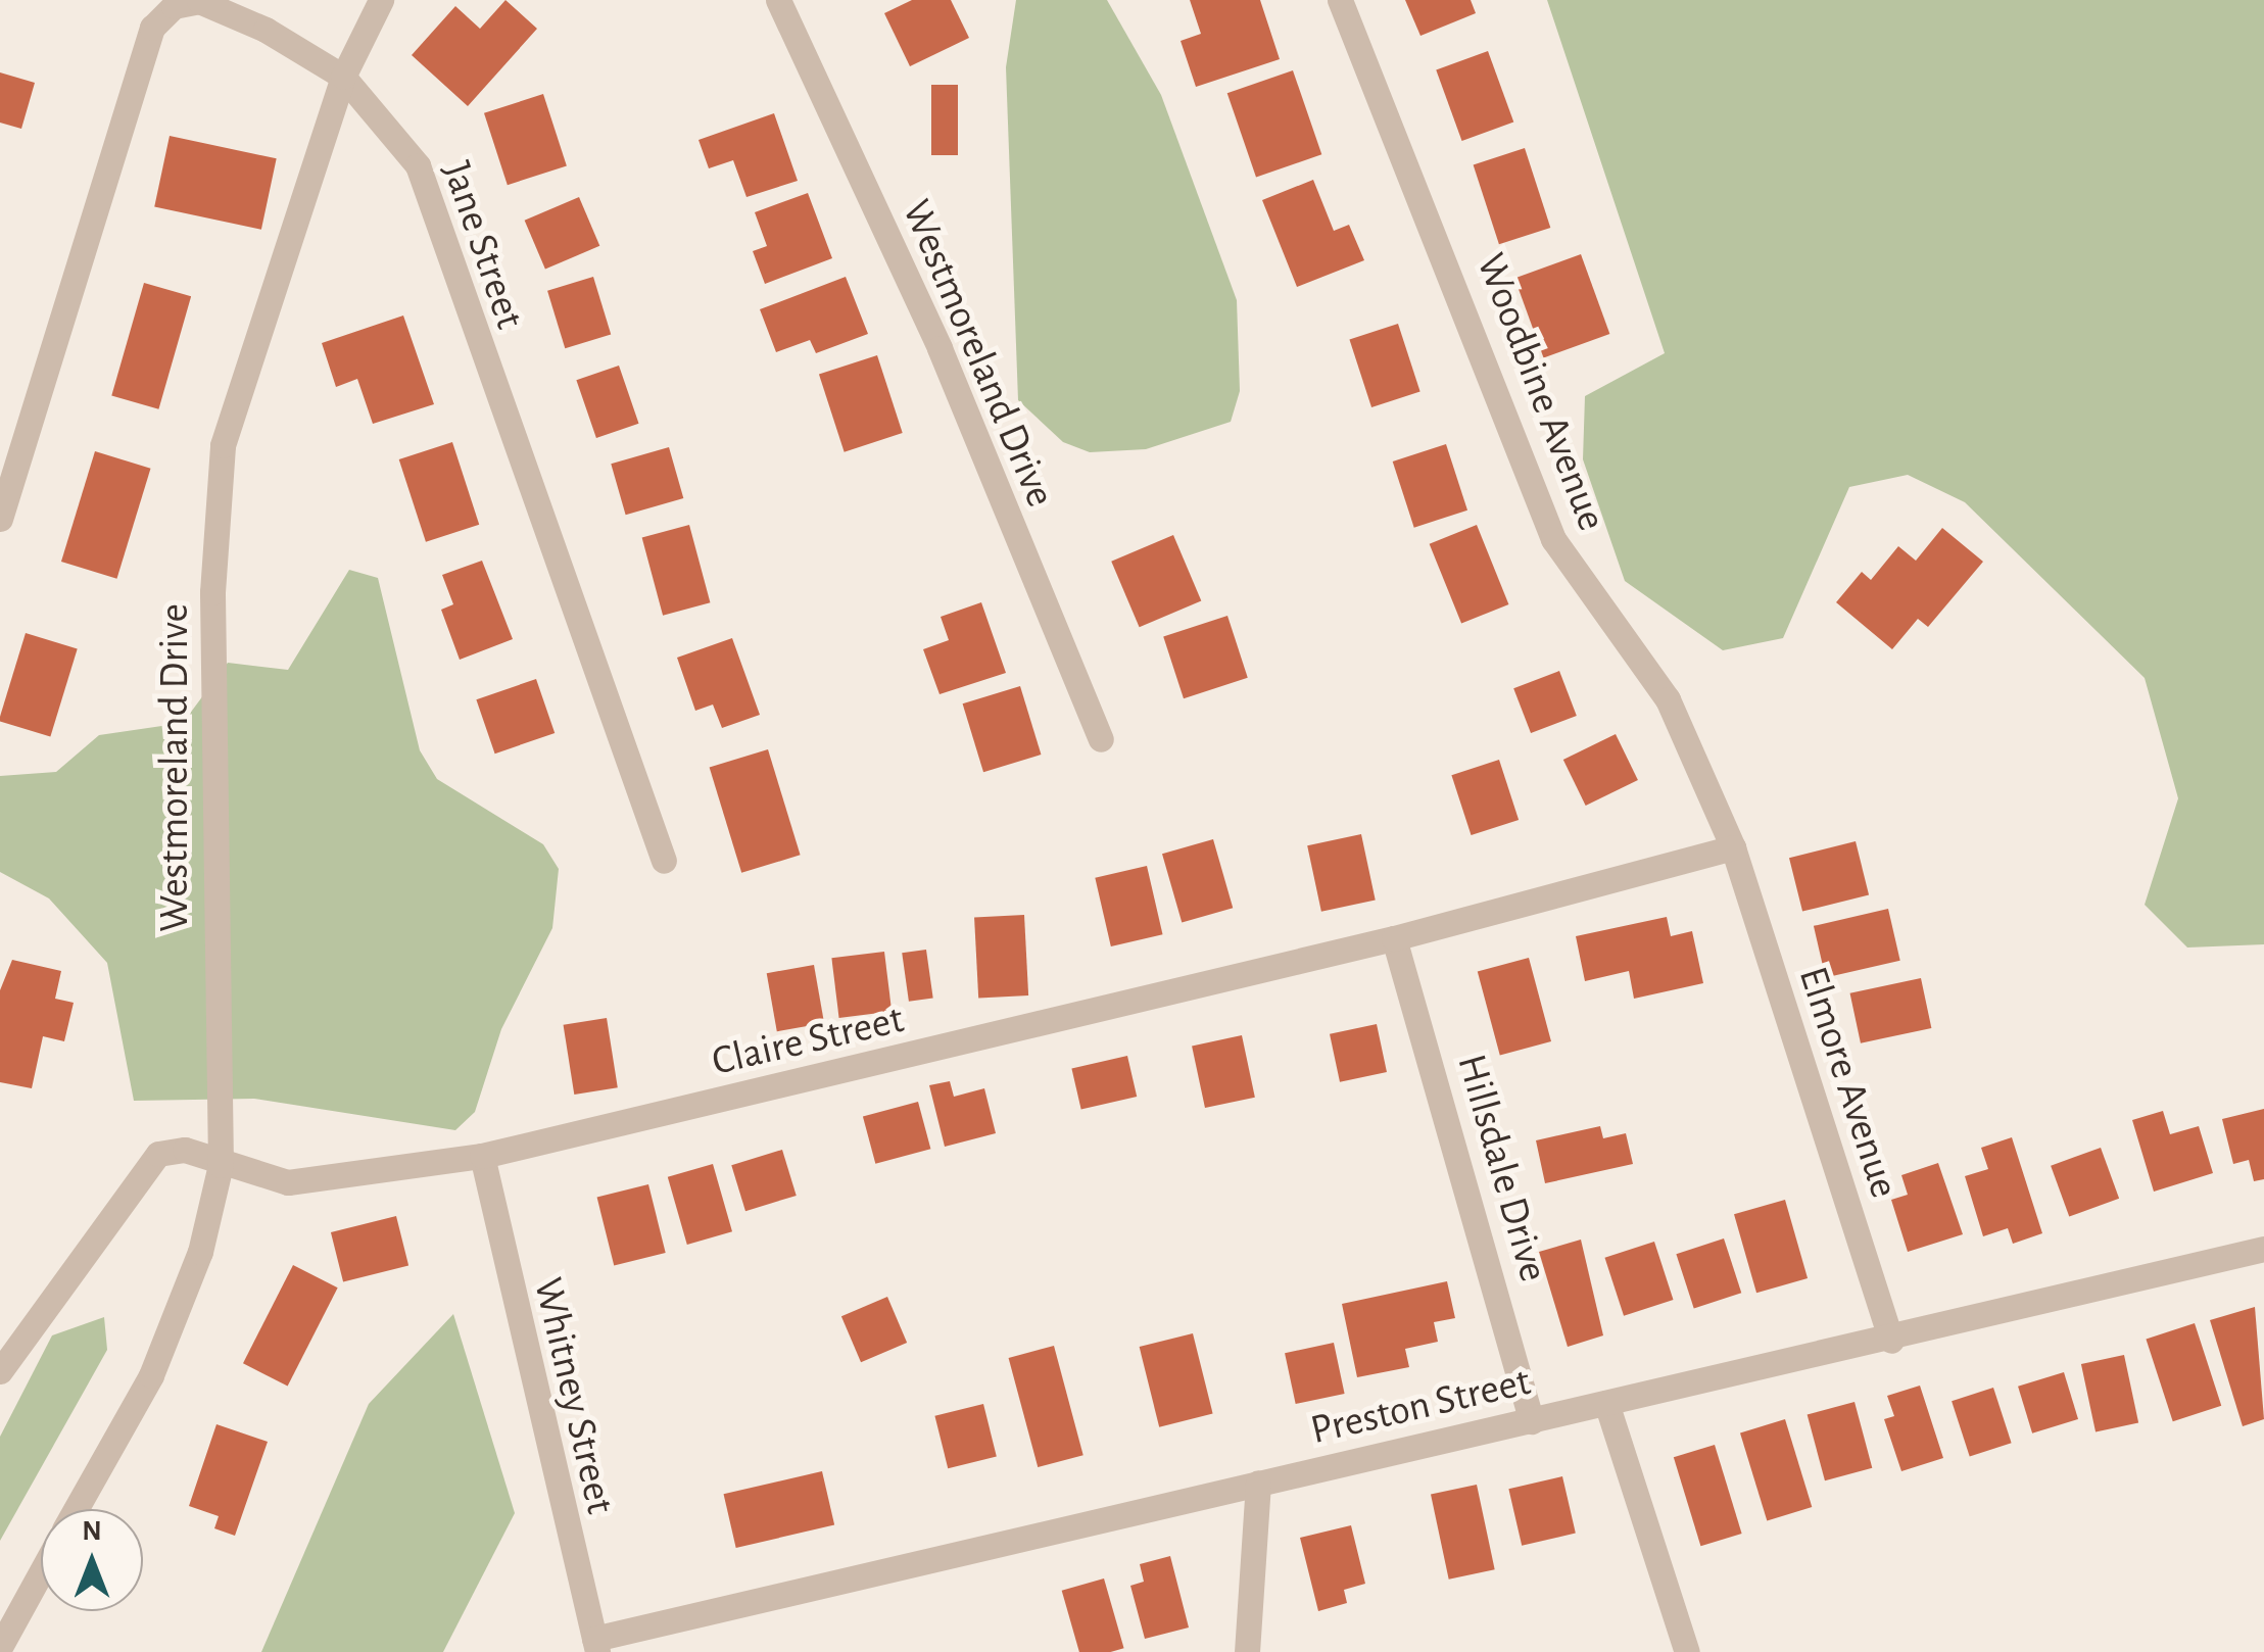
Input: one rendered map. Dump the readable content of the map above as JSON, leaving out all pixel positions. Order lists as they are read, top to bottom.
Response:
{
  "streets": {
    "street": [
      "Jane Street",
      "Westmoreland Drive",
      "Woodbine Avenue",
      "Claire Street",
      "Elmore Avenue",
      "Hillsdale Drive",
      "Whitney Street",
      "Preston Street"
    ]
  },
  "crossings": [
    ["Jane Street", "Westmoreland Drive"],
    ["Westmoreland Drive", "Claire Street"],
    ["Woodbine Avenue", "Claire Street"],
    ["Woodbine Avenue", "Elmore Avenue"],
    ["Claire Street", "Elmore Avenue"],
    ["Claire Street", "Hillsdale Drive"],
    ["Claire Street", "Whitney Street"],
    ["Elmore Avenue", "Preston Street"],
    ["Hillsdale Drive", "Preston Street"],
    ["Whitney Street", "Preston Street"]
  ],
  "north": "top"
}
